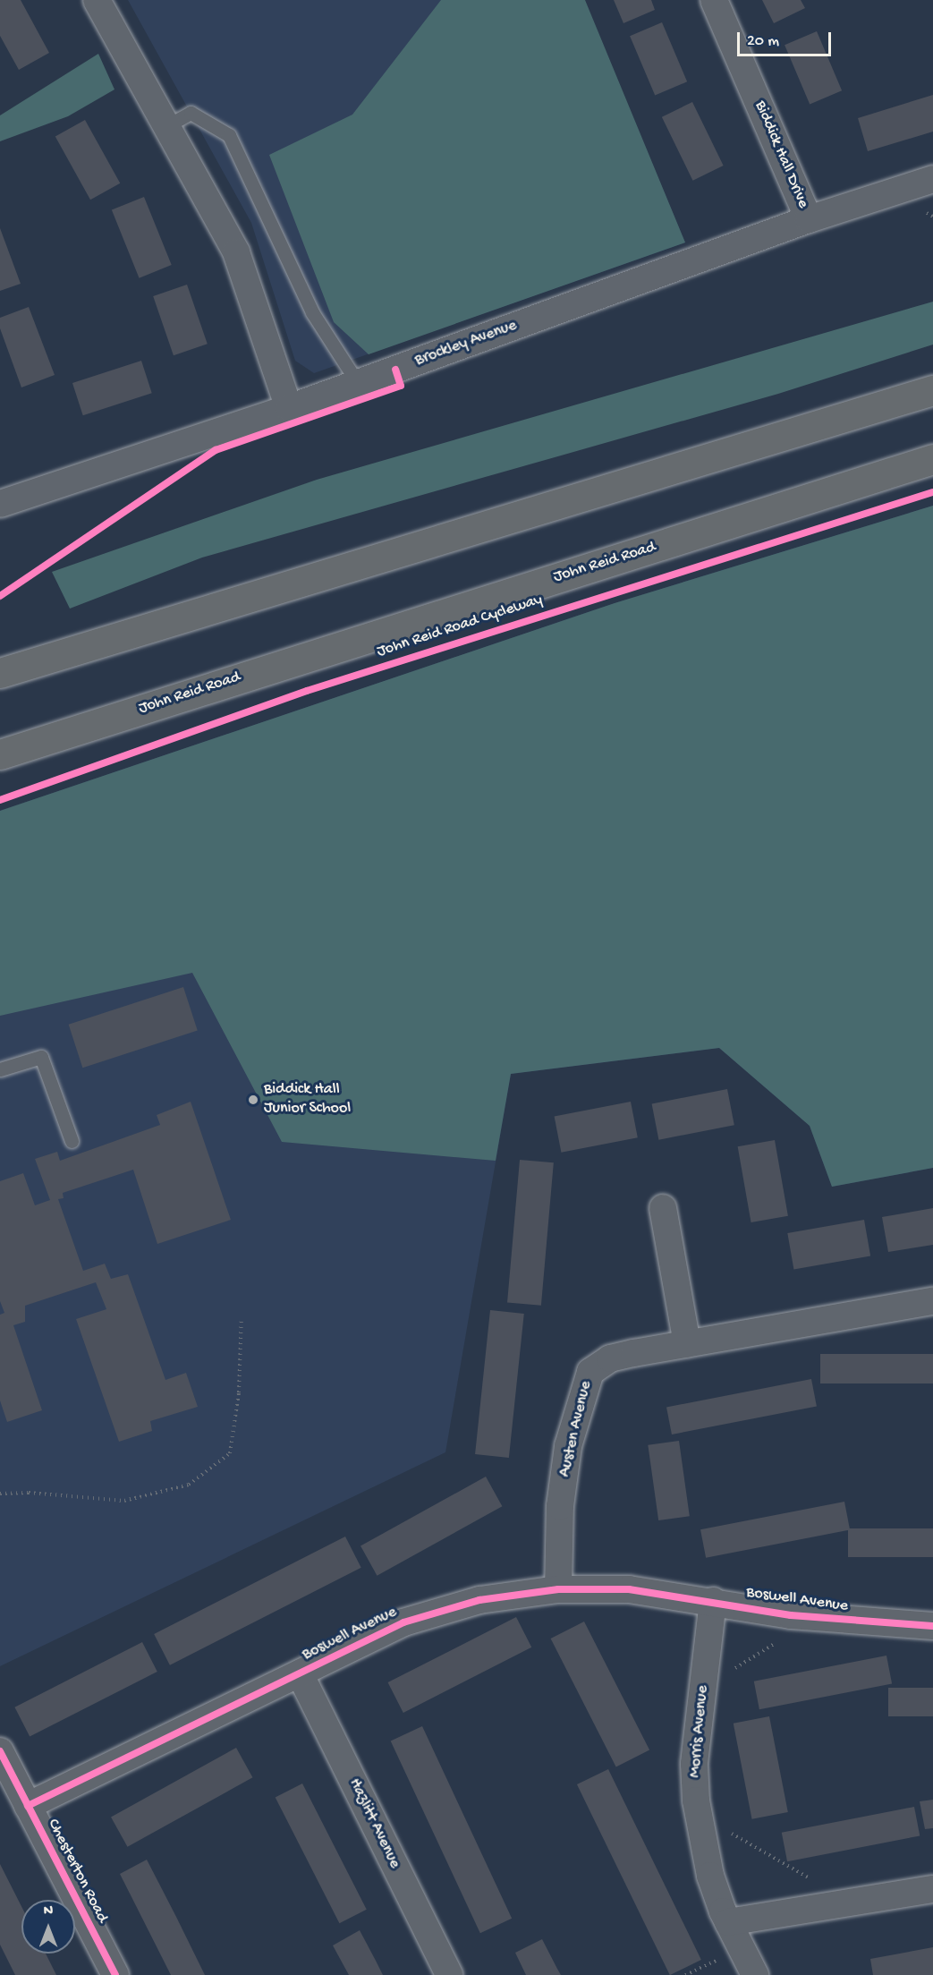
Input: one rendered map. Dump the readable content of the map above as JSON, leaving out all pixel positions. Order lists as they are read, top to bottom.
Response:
{
  "streets": {
    "highway": ["John Reid Road"],
    "street": [
      "Biddick Hall Drive",
      "Brockley Avenue",
      "Austen Avenue",
      "Boswell Avenue",
      "Morris Avenue",
      "Hazlitt Avenue",
      "Chesterton Road"
    ],
    "cycle path": ["John Reid Road Cycleway"]
  },
  "crossings": [
    ["Biddick Hall Drive", "Brockley Avenue"],
    ["Austen Avenue", "Boswell Avenue"],
    ["Boswell Avenue", "Morris Avenue"],
    ["Boswell Avenue", "Hazlitt Avenue"],
    ["Boswell Avenue", "Chesterton Road"]
  ],
  "places": ["Biddick Hall Junior School"],
  "scale_bar": "20 m",
  "north": "top"
}
